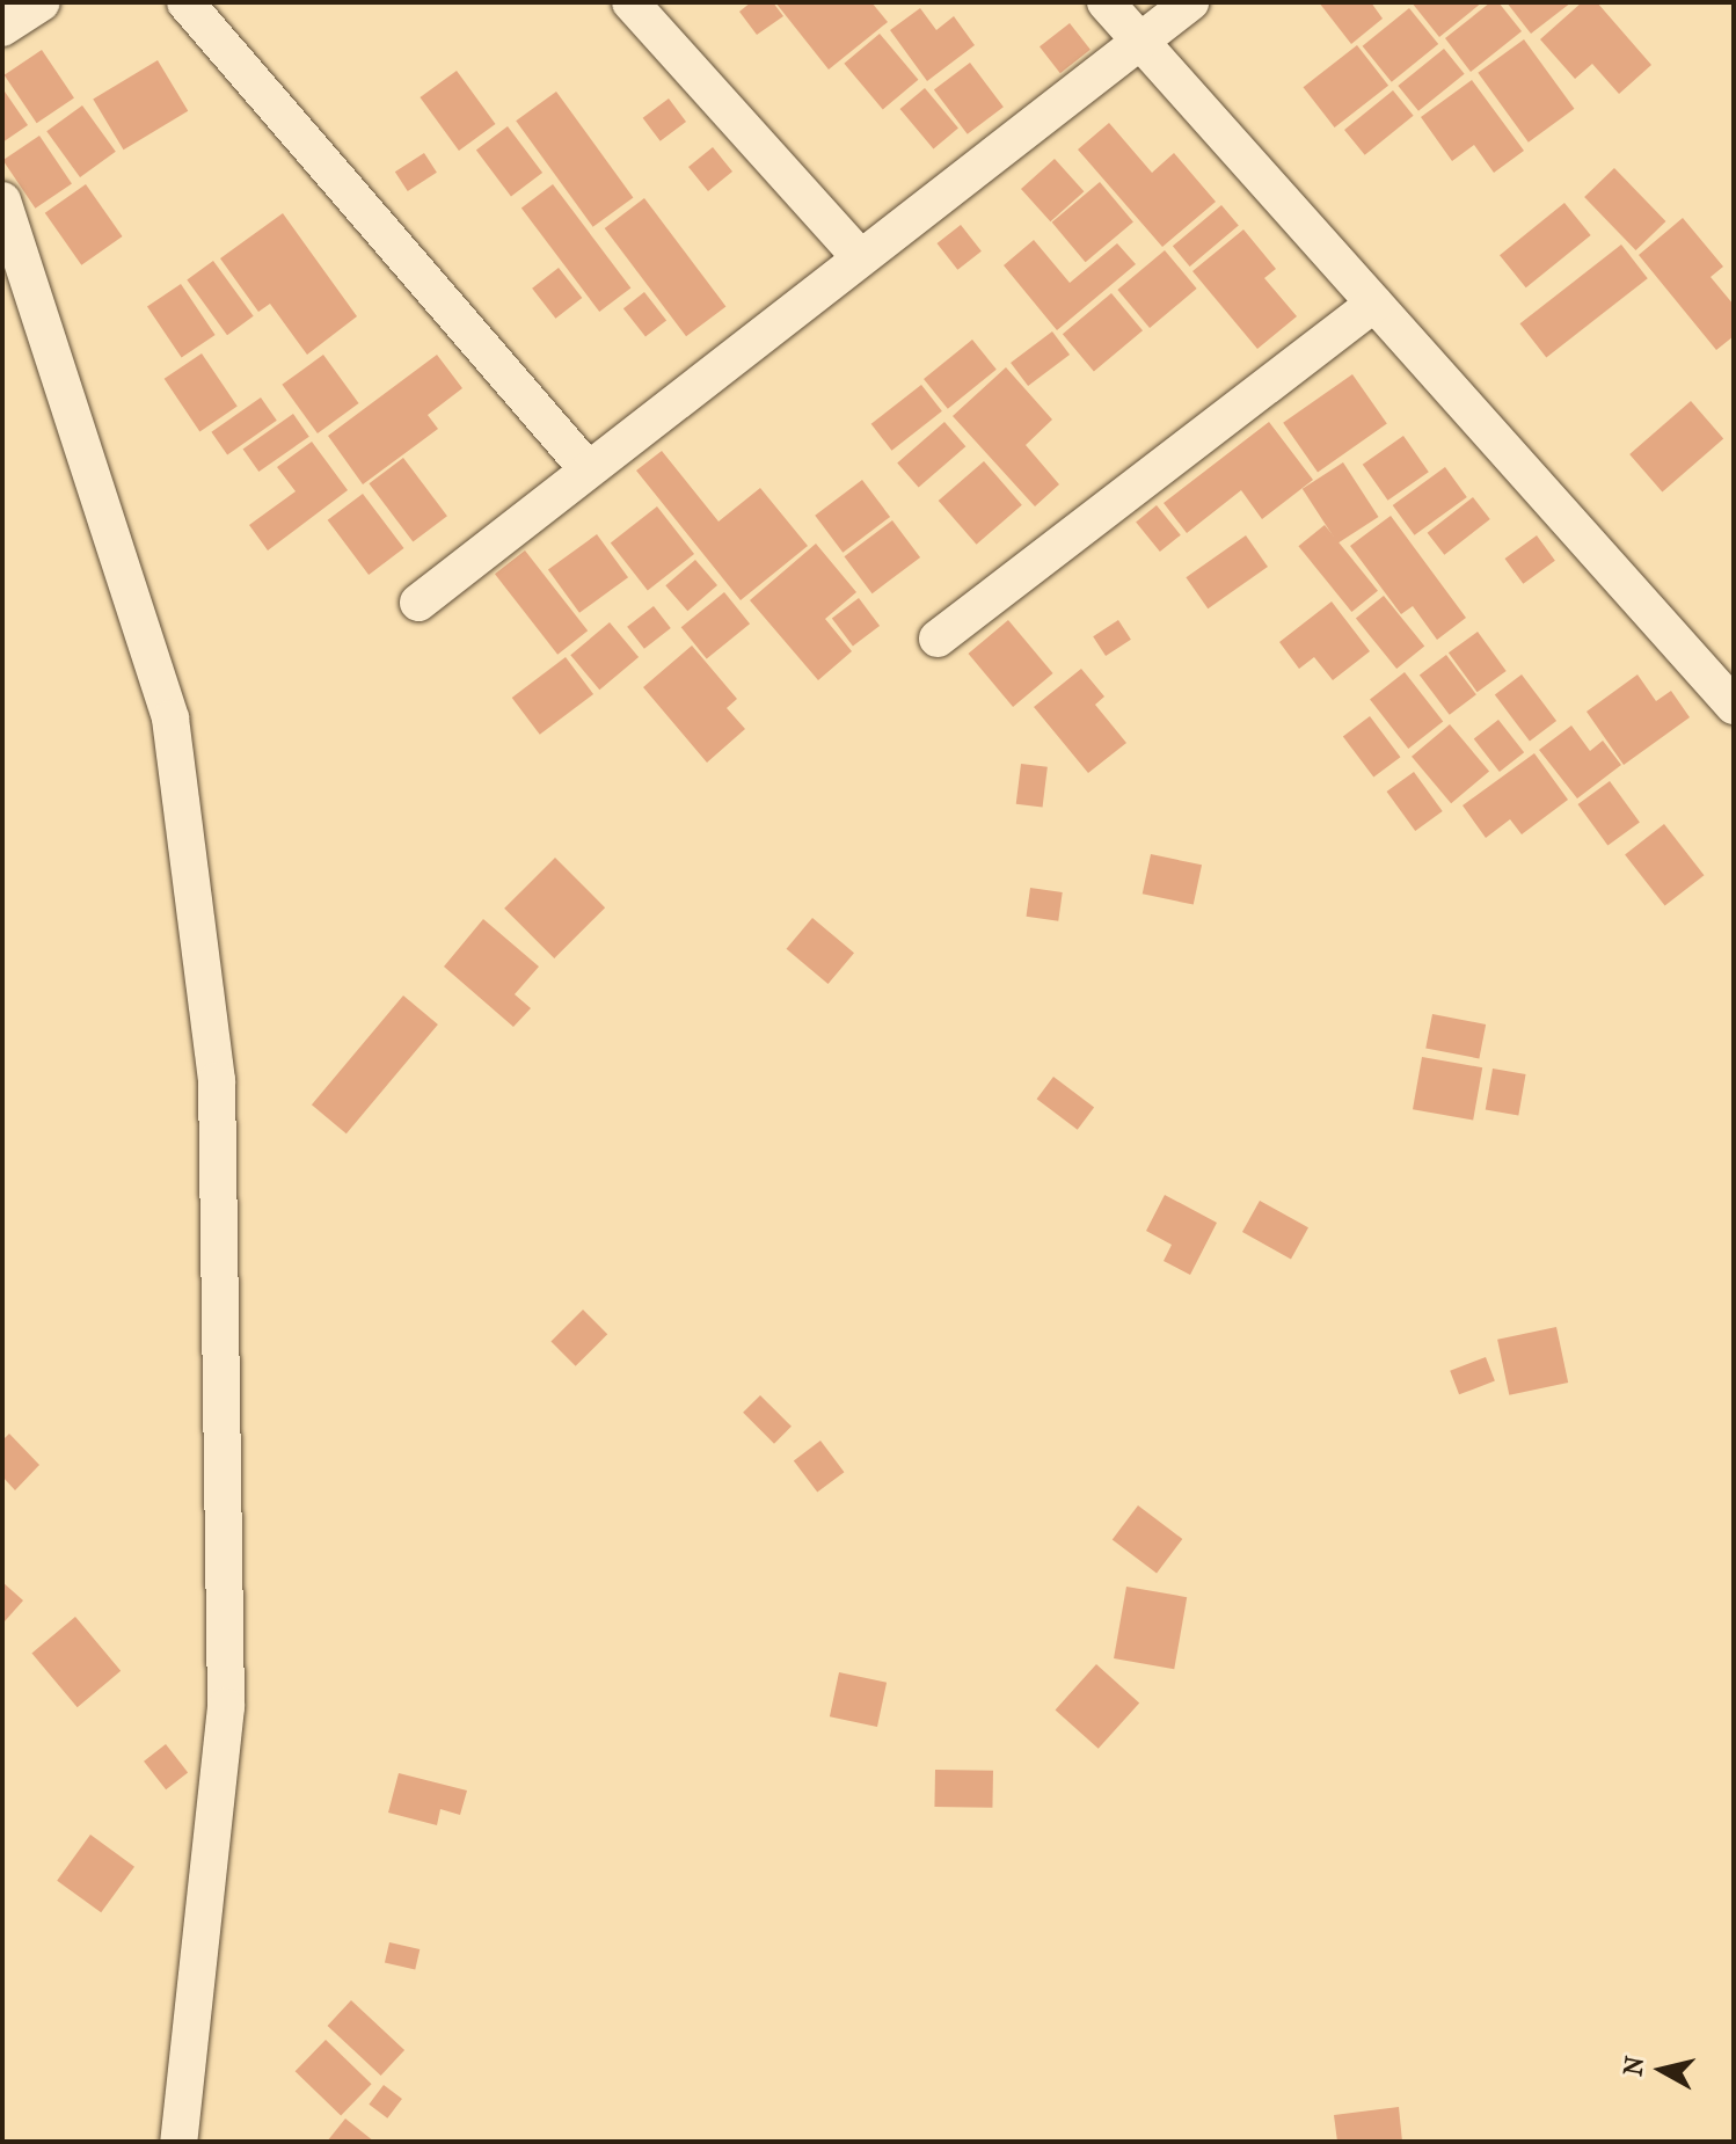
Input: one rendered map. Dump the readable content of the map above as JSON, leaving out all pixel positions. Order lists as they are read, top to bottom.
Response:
{
  "north": "left"
}
